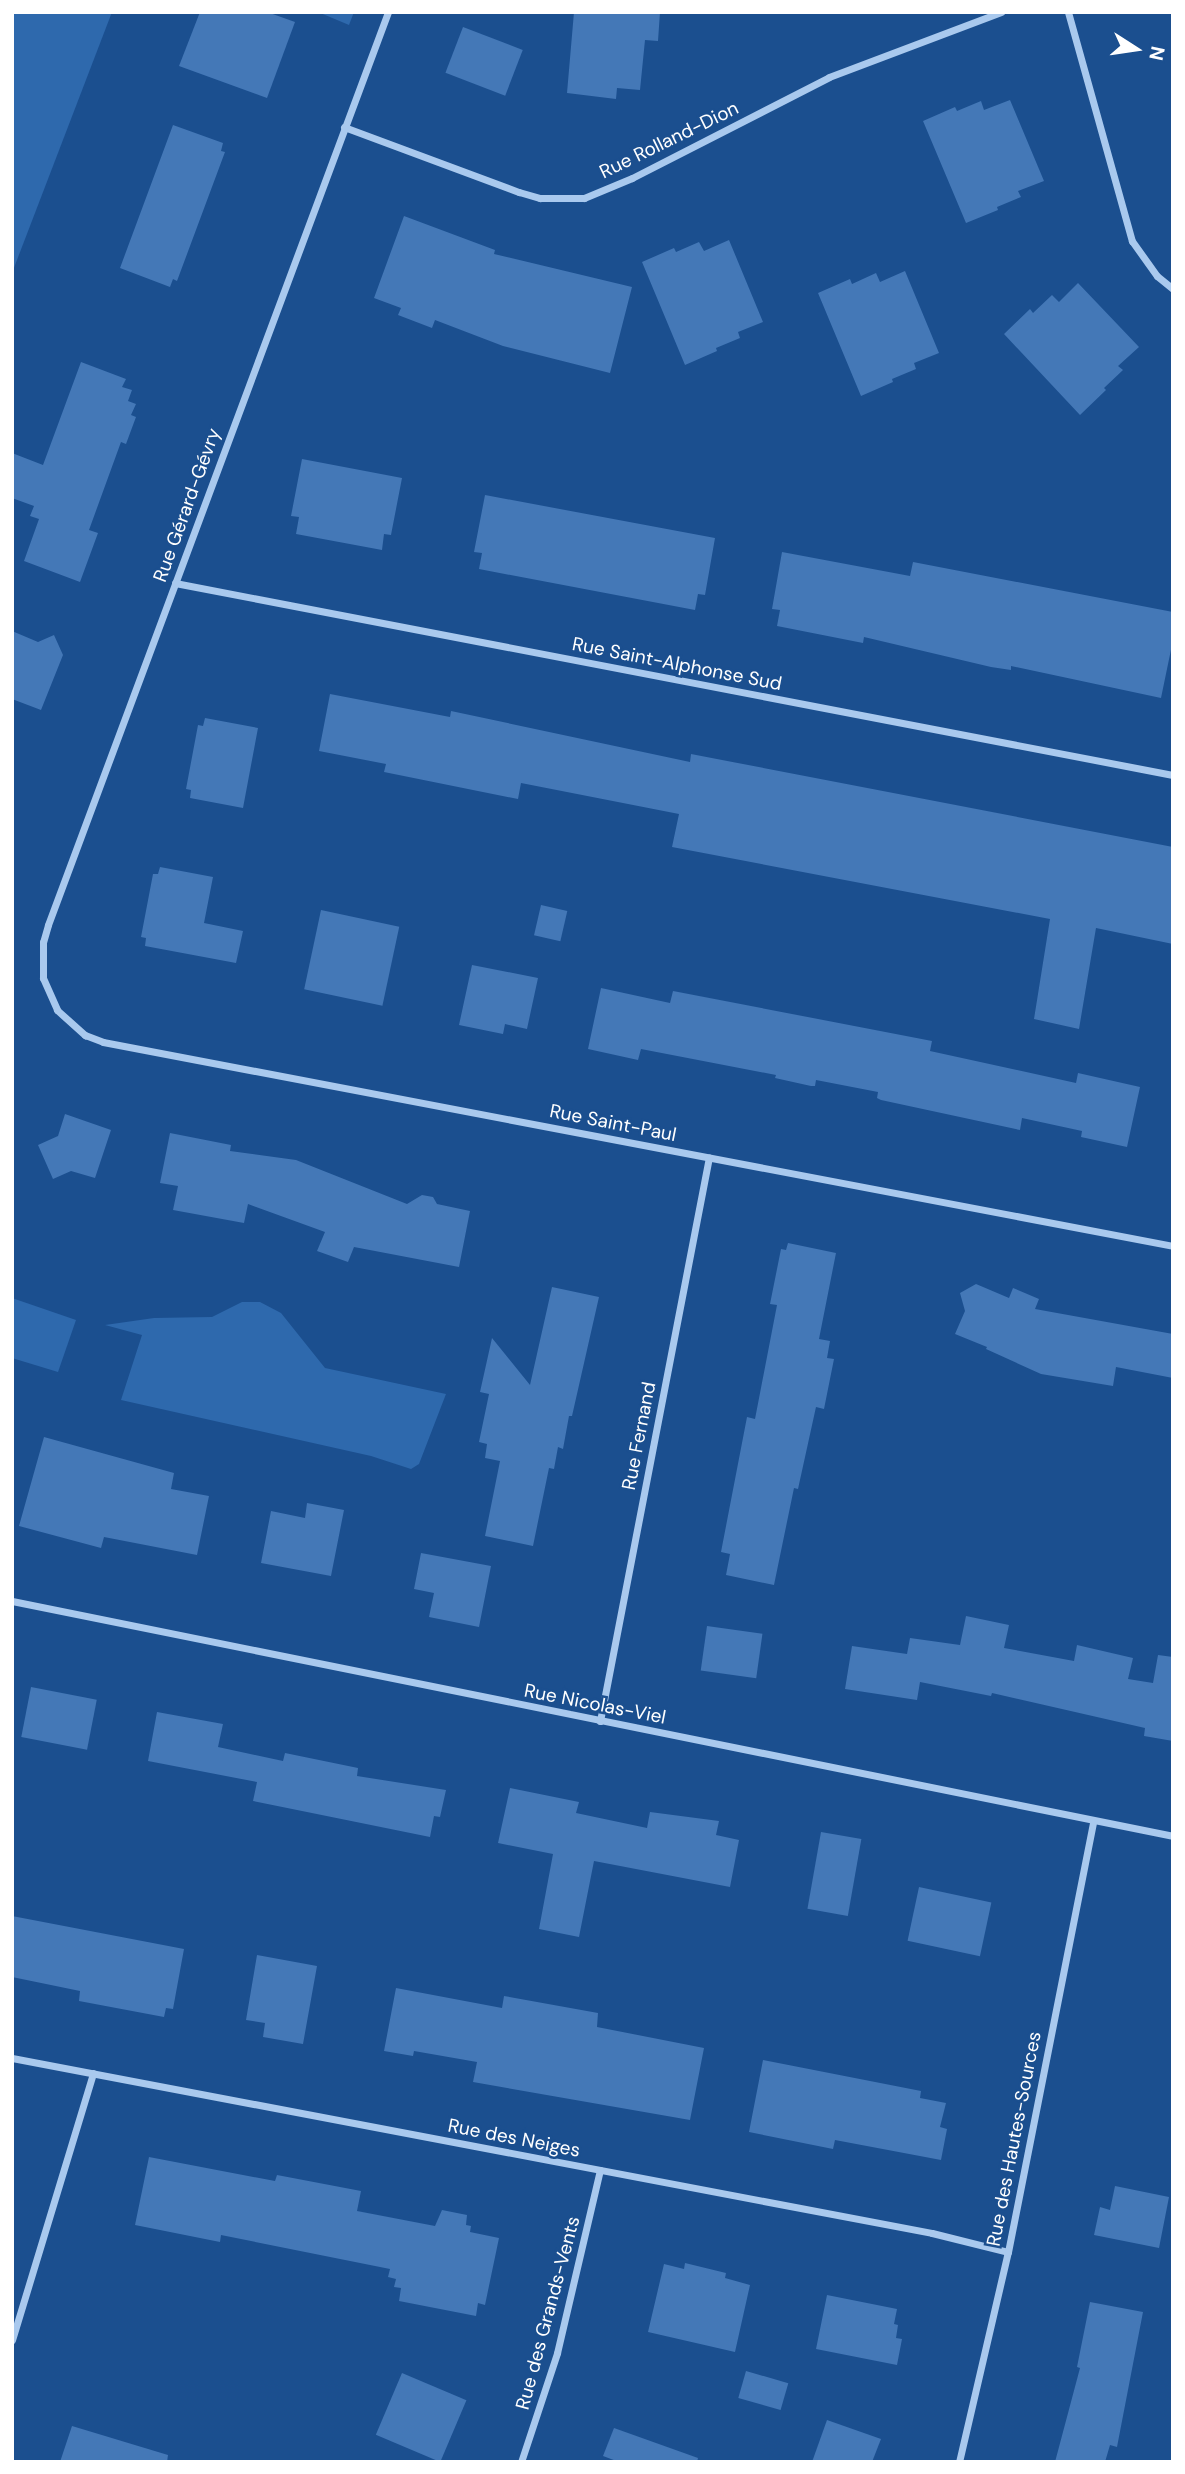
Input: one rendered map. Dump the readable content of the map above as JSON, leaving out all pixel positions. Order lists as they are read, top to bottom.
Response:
{
  "streets": {
    "street": [
      "Rue Rolland-Dion",
      "Rue Gérard-Gévry",
      "Rue Saint-Alphonse Sud",
      "Rue Saint-Paul",
      "Rue Fernand",
      "Rue Nicolas-Viel",
      "Rue des Neiges",
      "Rue des Hautes-Sources",
      "Rue des Grands-Vents"
    ]
  },
  "crossings": [
    ["Rue Rolland-Dion", "Rue Gérard-Gévry"],
    ["Rue Gérard-Gévry", "Rue Saint-Alphonse Sud"],
    ["Rue Gérard-Gévry", "Rue Saint-Paul"],
    ["Rue Saint-Paul", "Rue Fernand"],
    ["Rue Fernand", "Rue Nicolas-Viel"],
    ["Rue Nicolas-Viel", "Rue des Hautes-Sources"],
    ["Rue des Neiges", "Rue des Hautes-Sources"],
    ["Rue des Neiges", "Rue des Grands-Vents"]
  ],
  "north": "right"
}
